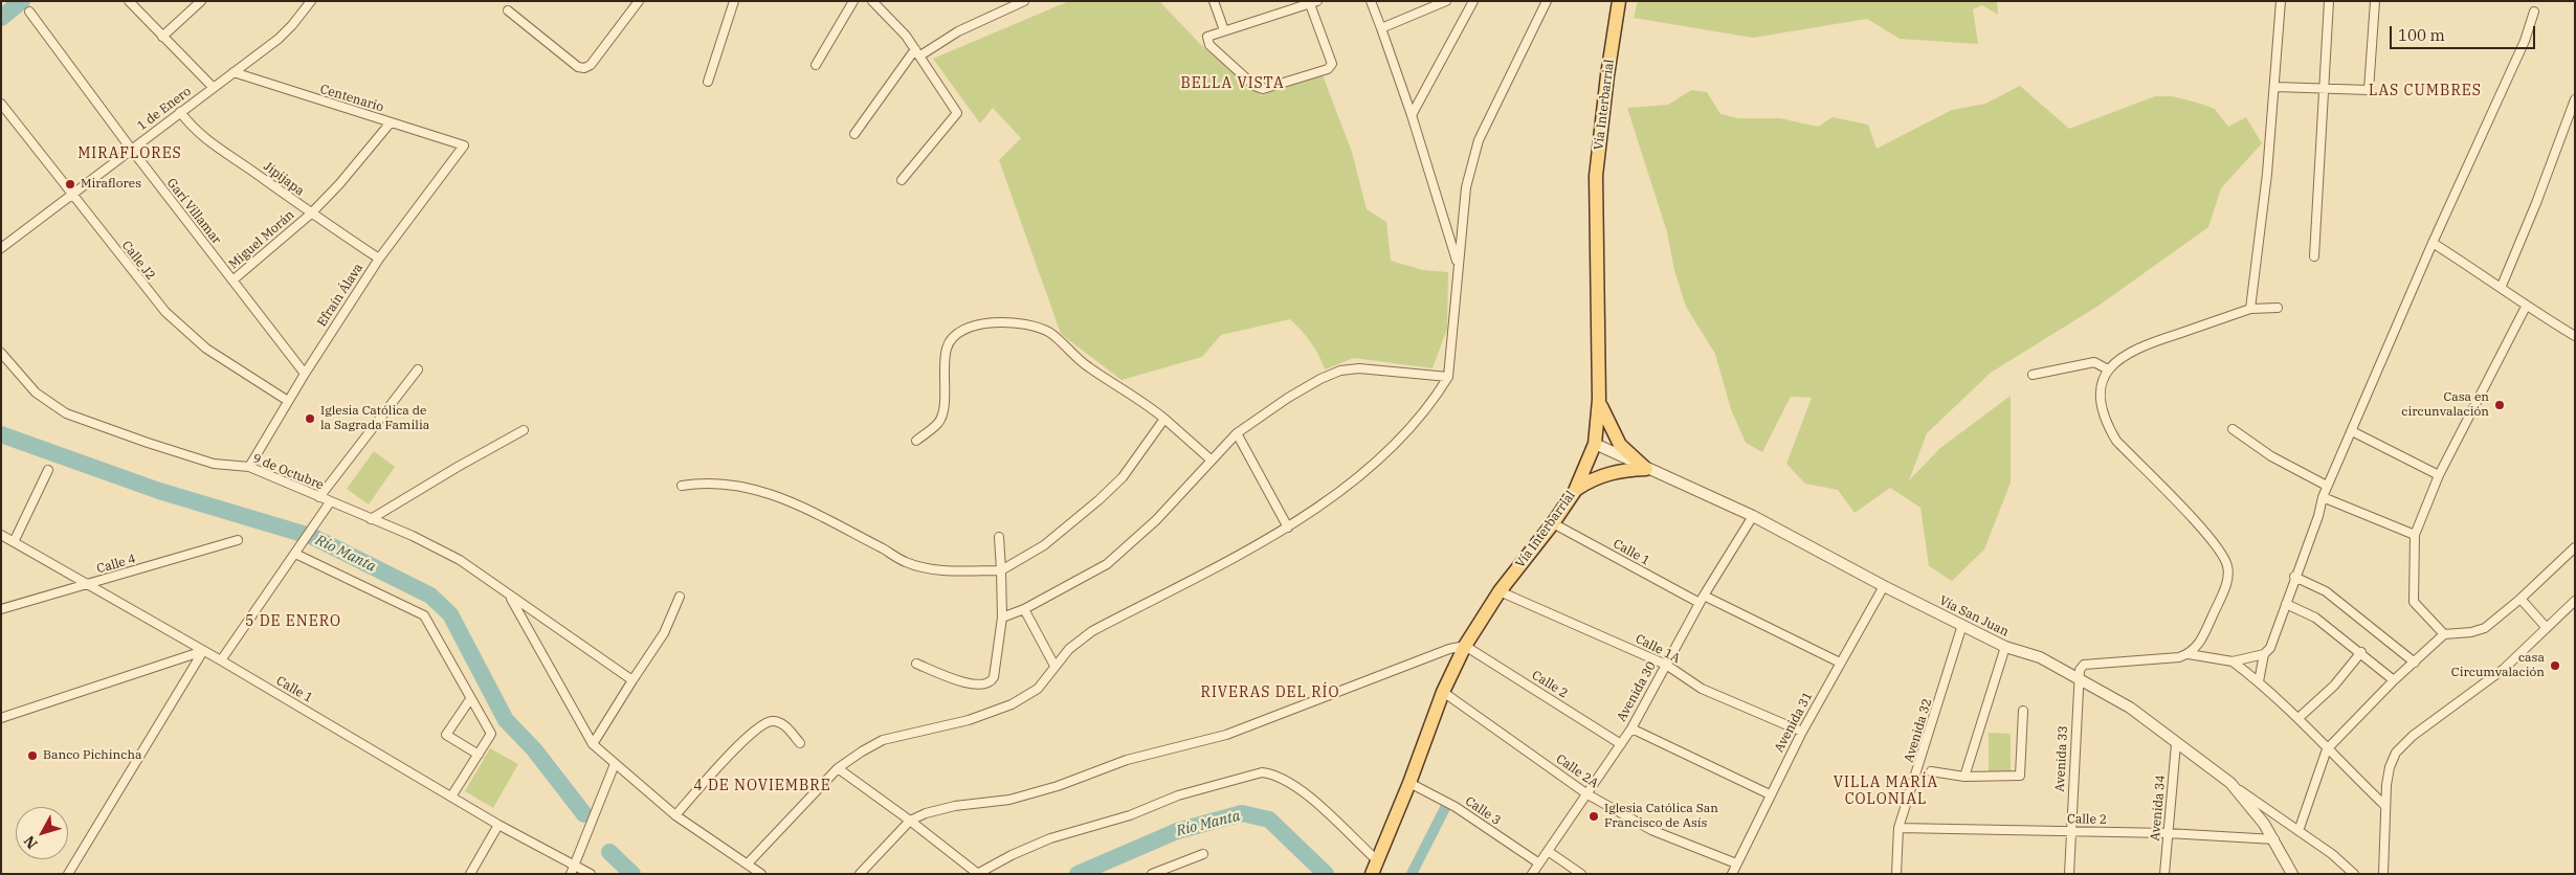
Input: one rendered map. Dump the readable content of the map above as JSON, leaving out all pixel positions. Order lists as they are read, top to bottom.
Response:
{
  "streets": {
    "main road": ["Vía Interbarrial"],
    "street": [
      "Centenario",
      "1 de Enero",
      "Jipijapa",
      "Garí Villamar",
      "Miguel Morán",
      "Calle J2",
      "Efraín Álava",
      "9 de Octubre",
      "Calle 1",
      "Calle 4",
      "Vía San Juan",
      "Calle 1A",
      "Calle 2",
      "Avenida 30",
      "Avenida 31",
      "Avenida 32",
      "Avenida 33",
      "Calle 2A",
      "Avenida 34",
      "Calle 3"
    ]
  },
  "crossings": [
    ["Centenario", "1 de Enero"],
    ["Centenario", "Miguel Morán"],
    ["Centenario", "Efraín Álava"],
    ["Vía Interbarrial", "Calle 1"],
    ["Vía Interbarrial", "Vía San Juan"],
    ["Vía Interbarrial", "Calle 1A"],
    ["Vía Interbarrial", "Calle 2"],
    ["Vía Interbarrial", "Calle 2A"],
    ["Vía Interbarrial", "Calle 3"],
    ["1 de Enero", "Jipijapa"],
    ["1 de Enero", "Garí Villamar"],
    ["1 de Enero", "Calle J2"],
    ["Jipijapa", "Miguel Morán"],
    ["Jipijapa", "Efraín Álava"],
    ["Garí Villamar", "Miguel Morán"],
    ["Garí Villamar", "Efraín Álava"],
    ["Calle J2", "Efraín Álava"],
    ["Efraín Álava", "9 de Octubre"],
    ["Calle 1", "Calle 4"],
    ["Calle 1", "Avenida 30"],
    ["Calle 1", "Avenida 31"],
    ["Vía San Juan", "Calle 2"],
    ["Vía San Juan", "Avenida 30"],
    ["Vía San Juan", "Avenida 31"],
    ["Vía San Juan", "Avenida 32"],
    ["Vía San Juan", "Avenida 33"],
    ["Vía San Juan", "Avenida 34"],
    ["Calle 1A", "Avenida 30"],
    ["Calle 1A", "Avenida 31"],
    ["Calle 2", "Avenida 30"],
    ["Calle 2", "Avenida 32"],
    ["Calle 2", "Avenida 33"],
    ["Calle 2", "Avenida 34"],
    ["Avenida 30", "Calle 2A"],
    ["Avenida 30", "Calle 3"],
    ["Avenida 31", "Calle 2A"]
  ],
  "districts": [
    "BELLA VISTA",
    "LAS CUMBRES",
    "MIRAFLORES",
    "5 DE ENERO",
    "RIVERAS DEL RÍO",
    "VILLA MARÍA COLONIAL",
    "4 DE NOVIEMBRE"
  ],
  "water": ["Río Manta"],
  "places": [
    "Miraflores",
    "Casa en circunvalación",
    "Iglesia Católica de la Sagrada Familia",
    "casa Circumvalación",
    "Banco Pichincha",
    "Iglesia Católica San Francisco de Asís"
  ],
  "scale_bar": "100 m",
  "north": "bottom left"
}
